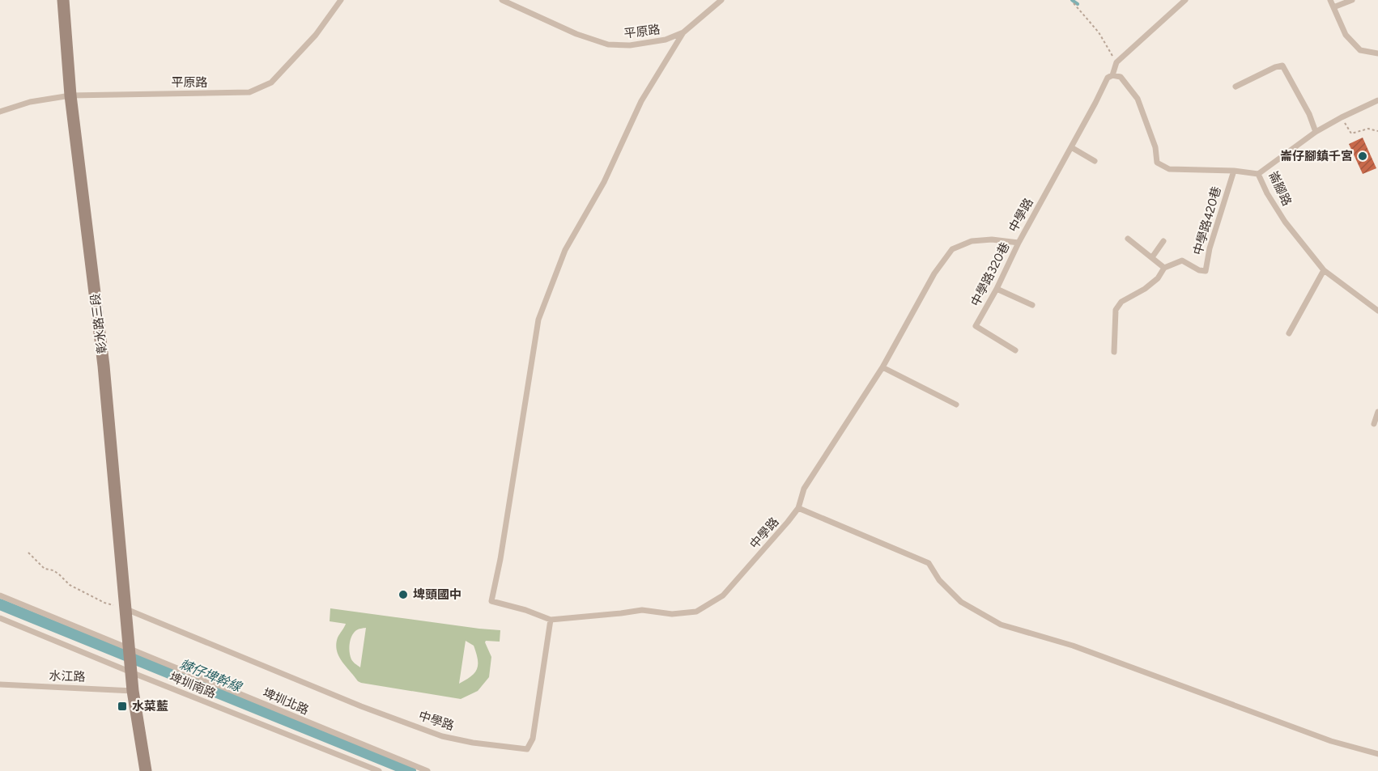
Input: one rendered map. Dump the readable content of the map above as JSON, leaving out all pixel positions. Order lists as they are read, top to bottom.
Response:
{
  "streets": {
    "main road": ["彰水路三段"],
    "lane": [
      "平原路",
      "崙腳路",
      "中學路",
      "中學路420巷",
      "中學路320巷",
      "水江路",
      "埤圳南路",
      "埤圳北路"
    ]
  },
  "crossings": [
    ["平原路", "彰水路三段"],
    ["中學路", "中學路320巷"],
    ["中學路", "彰水路三段"],
    ["彰水路三段", "水江路"],
    ["彰水路三段", "埤圳南路"],
    ["彰水路三段", "埤圳北路"]
  ],
  "water": ["棘仔埤幹線"],
  "places": {
    "other": ["崙仔腳鎮千宮", "埤頭國中"],
    "transit": ["水菜藍"]
  }
}
